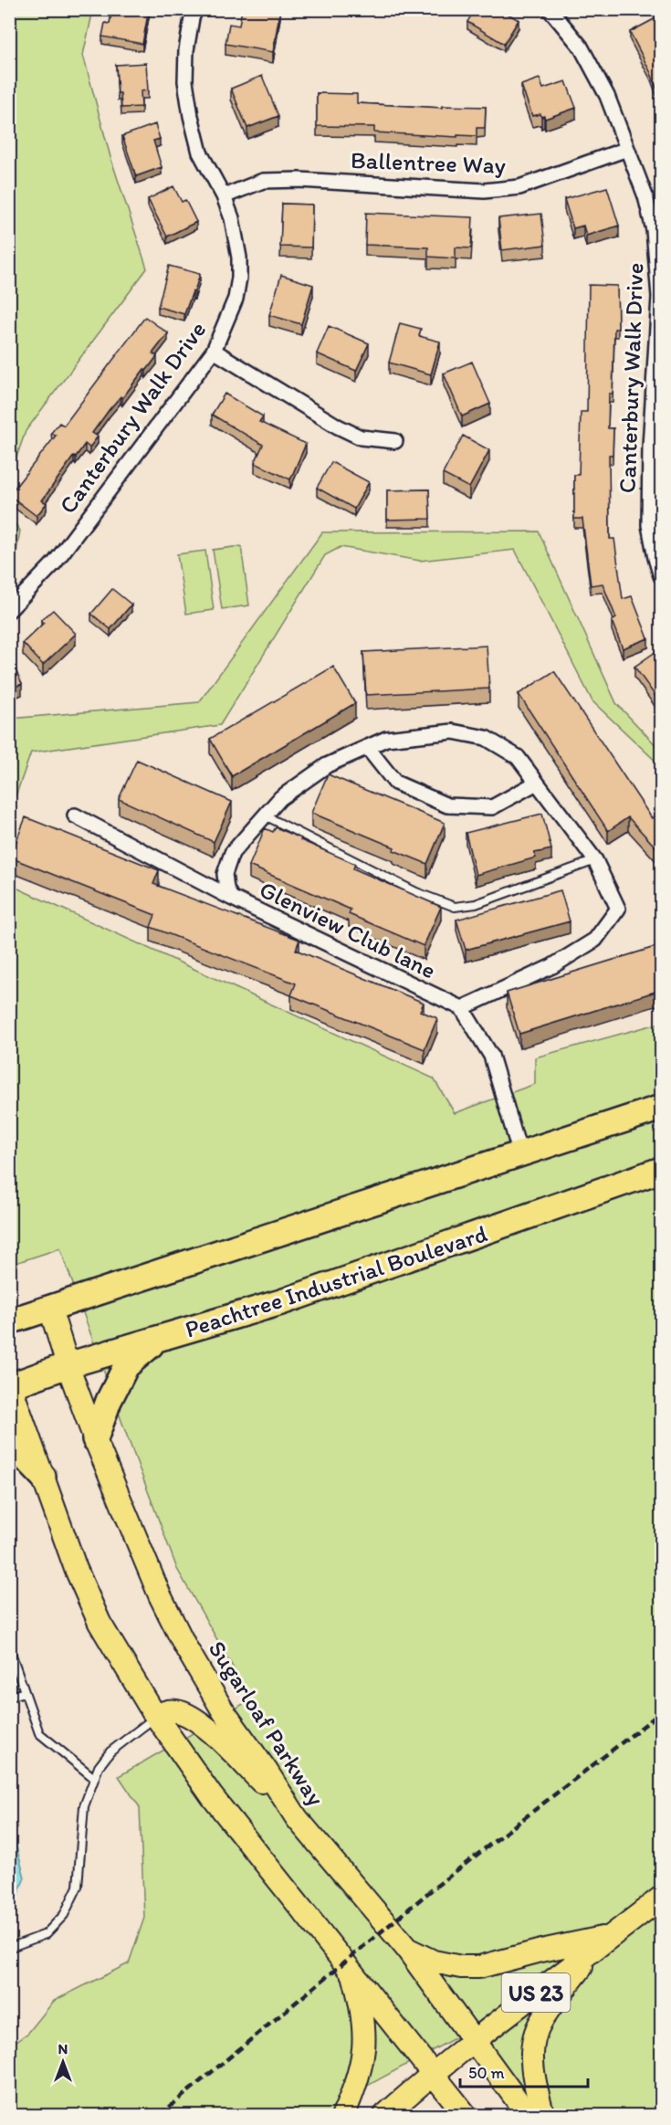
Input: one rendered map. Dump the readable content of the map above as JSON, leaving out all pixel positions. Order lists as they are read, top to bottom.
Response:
{
  "streets": {
    "highway": ["Peachtree Industrial Boulevard"],
    "main road": ["Sugarloaf Parkway", "US 23"],
    "street": ["Ballentree Way", "Canterbury Walk Drive", "Glenview Club lane"]
  },
  "crossings": [
    ["Ballentree Way", "Canterbury Walk Drive"],
    ["Peachtree Industrial Boulevard", "Sugarloaf Parkway"],
    ["Sugarloaf Parkway", "US 23"]
  ],
  "scale_bar": "50 m",
  "north": "top"
}
